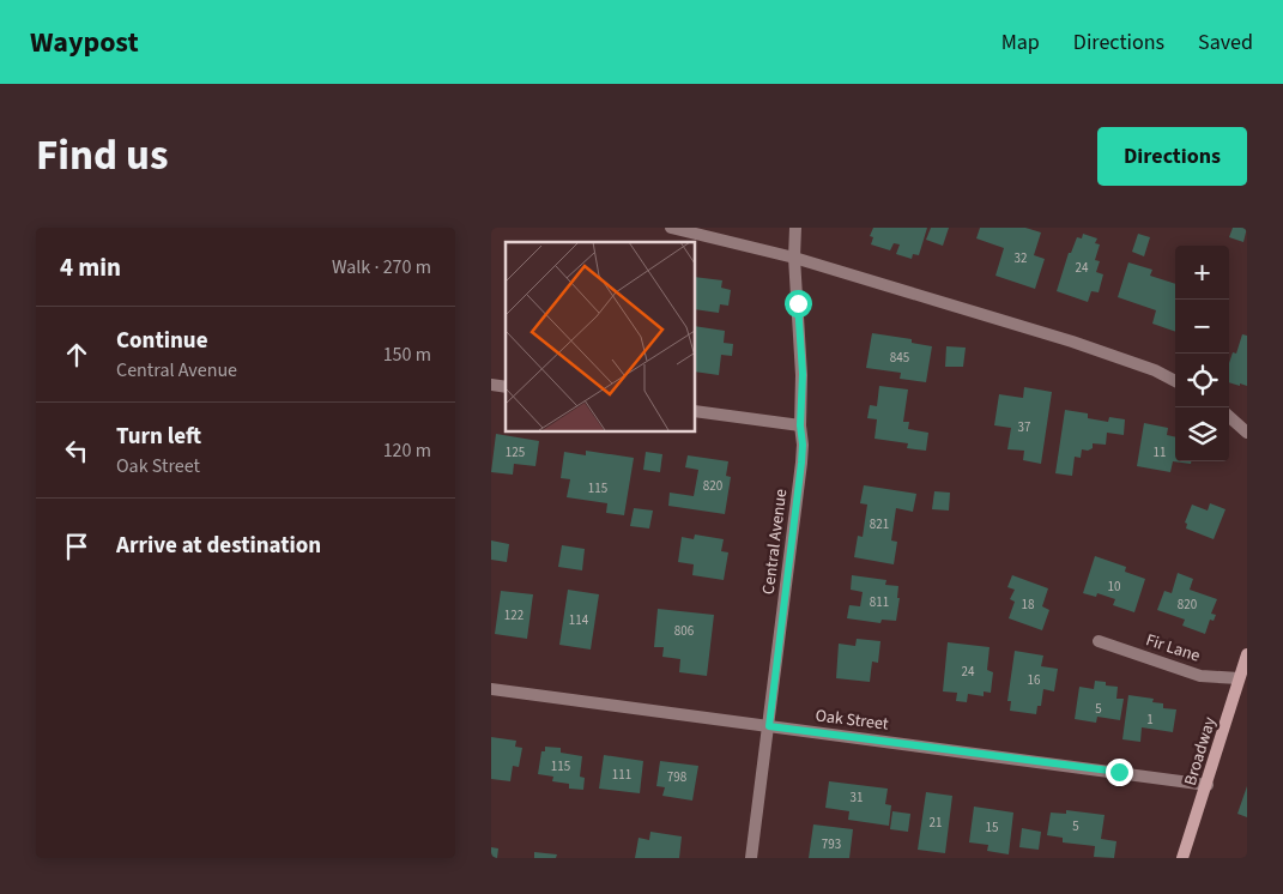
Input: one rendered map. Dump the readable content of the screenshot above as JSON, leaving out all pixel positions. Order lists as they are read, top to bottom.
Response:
{
  "streets": {
    "main road": ["Broadway"],
    "street": ["Central Avenue", "Fir Lane", "Oak Street"]
  },
  "crossings": [
    ["Central Avenue", "Oak Street"],
    ["Fir Lane", "Broadway"],
    ["Oak Street", "Broadway"]
  ],
  "house_numbers": [
    "32",
    "24",
    "845",
    "37",
    "125",
    "11",
    "820",
    "115",
    "821",
    "10",
    "811",
    "18",
    "820",
    "122",
    "114",
    "806",
    "24",
    "16",
    "5",
    "1",
    "115",
    "111",
    "798",
    "31",
    "21",
    "5",
    "15",
    "793"
  ],
  "page": {
    "header": "Waypost",
    "nav": ["Map", "Directions", "Saved"],
    "title": "Find us",
    "buttons": "Directions",
    "heading": ["4 min", "Walk · 270 m"],
    "map_buttons": ["+", "−"],
    "list": [
      ["Continue", "Central Avenue", "150 m"],
      ["Turn left", "Oak Street", "120 m"],
      "Arrive at destination"
    ]
  }
}
